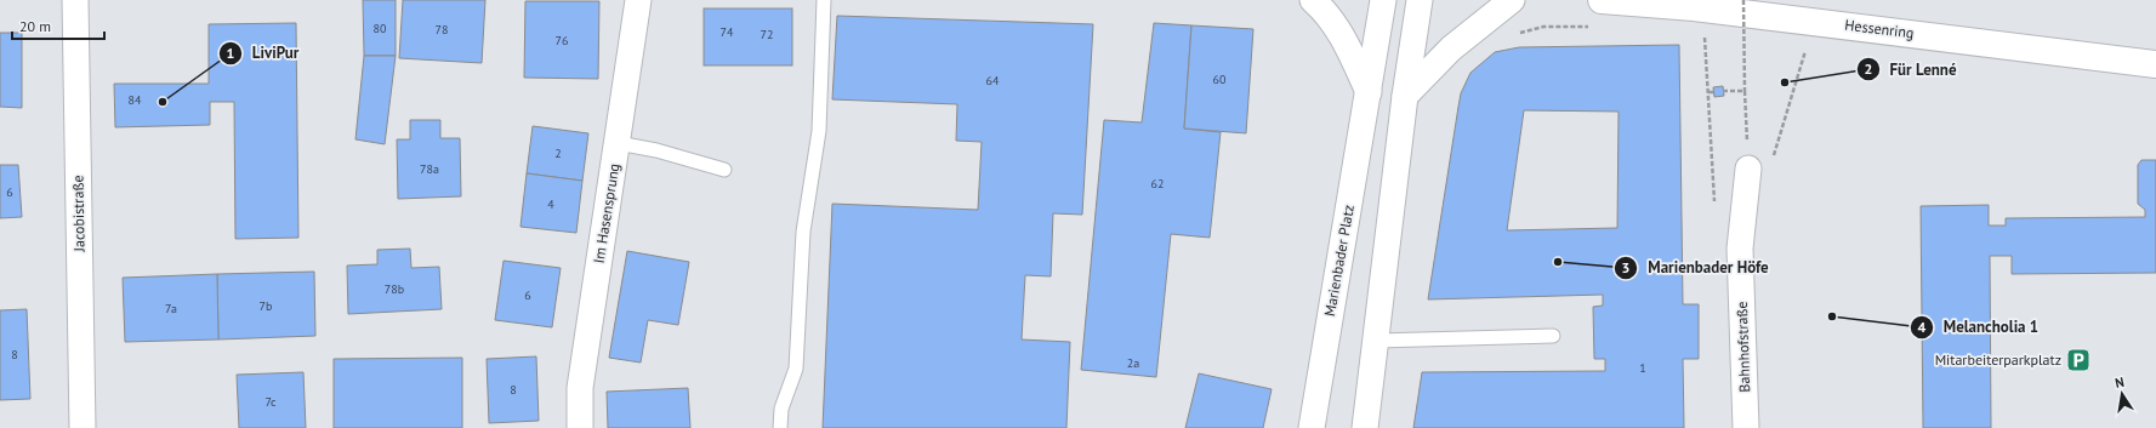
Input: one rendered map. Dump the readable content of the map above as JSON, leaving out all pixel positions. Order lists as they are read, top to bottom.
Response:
{
  "streets": {
    "street": [
      "Hessenring",
      "Jacobistraße",
      "Im Hasensprung",
      "Marienbader Platz",
      "Bahnhofstraße"
    ]
  },
  "places": {
    "other": [
      "Für Lenné",
      "LiviPur",
      "Marienbader Höfe",
      "Melancholia 1"
    ],
    "parking": ["Mitarbeiterparkplatz"]
  },
  "house_numbers": [
    "80",
    "78",
    "74",
    "72",
    "76",
    "60",
    "64",
    "84",
    "2",
    "78a",
    "62",
    "6",
    "4",
    "78b",
    "6",
    "7b",
    "7a",
    "8",
    "2a",
    "1",
    "8",
    "7c"
  ],
  "scale_bar": "20 m",
  "north": "top"
}
